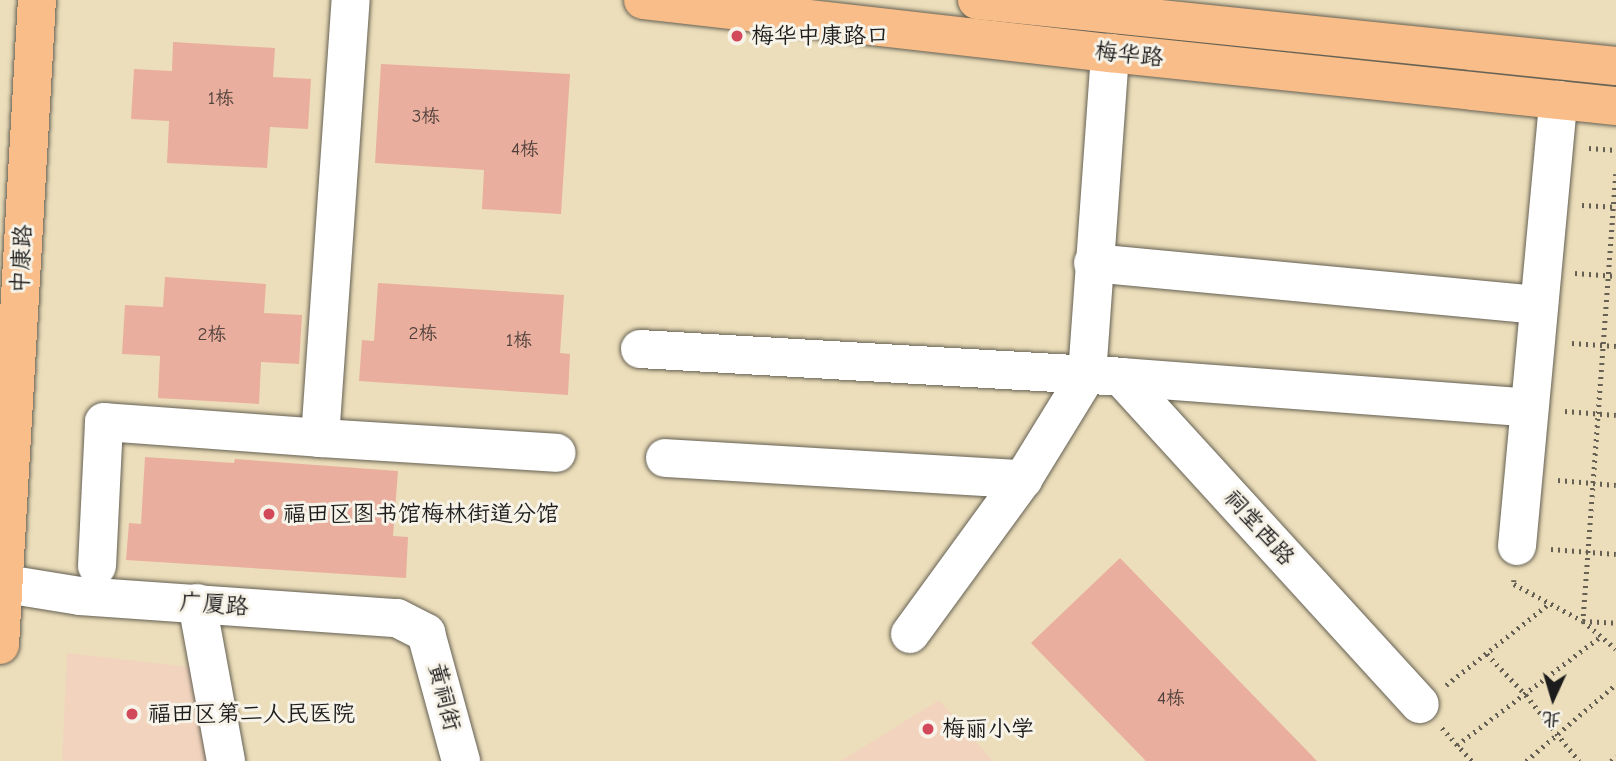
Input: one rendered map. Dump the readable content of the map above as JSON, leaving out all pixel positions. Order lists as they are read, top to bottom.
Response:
{
  "streets": {
    "main road": ["梅华路", "中康路"],
    "street": ["祠堂西路", "广厦路", "黄祠街"]
  },
  "crossings": [
    ["中康路", "广厦路"],
    ["广厦路", "黄祠街"]
  ],
  "places": [
    "梅华中康路口",
    "福田区图书馆梅林街道分馆",
    "福田区第二人民医院",
    "梅丽小学"
  ],
  "house_numbers": [
    "1栋",
    "3栋",
    "4栋",
    "2栋",
    "2栋",
    "1栋",
    "4栋"
  ],
  "north": "bottom"
}
